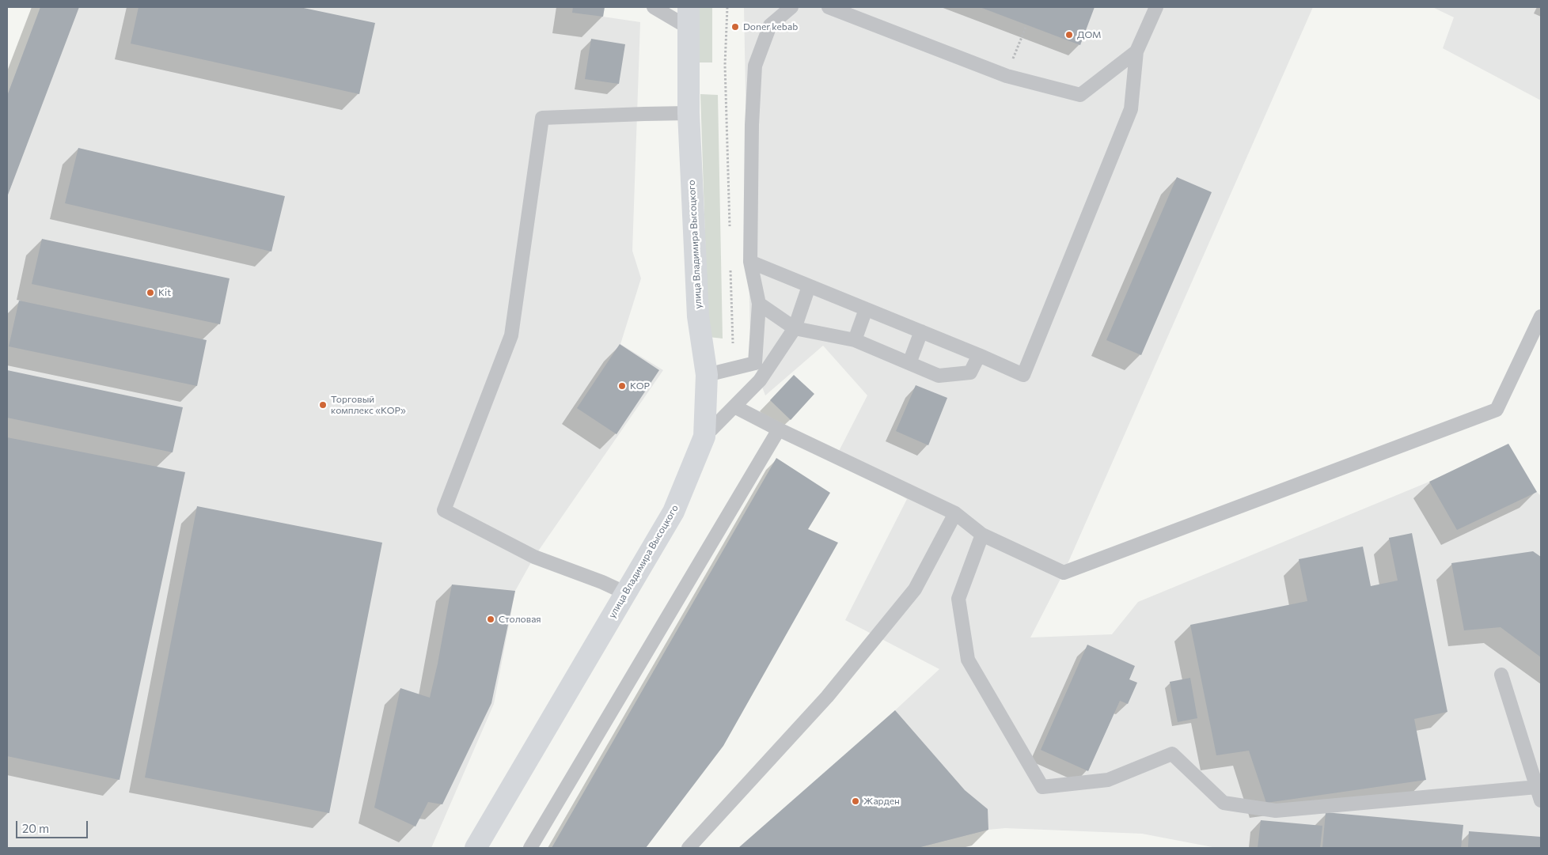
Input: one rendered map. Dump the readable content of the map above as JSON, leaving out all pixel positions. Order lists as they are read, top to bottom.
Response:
{
  "streets": {
    "main road": ["улица Владимира Высоцкого"]
  },
  "places": [
    "Doner kebab",
    "ДОМ",
    "Kit",
    "КОР",
    "Торговый комплекс «КОР»",
    "Столовая",
    "Жарден"
  ],
  "scale_bar": "20 m"
}
